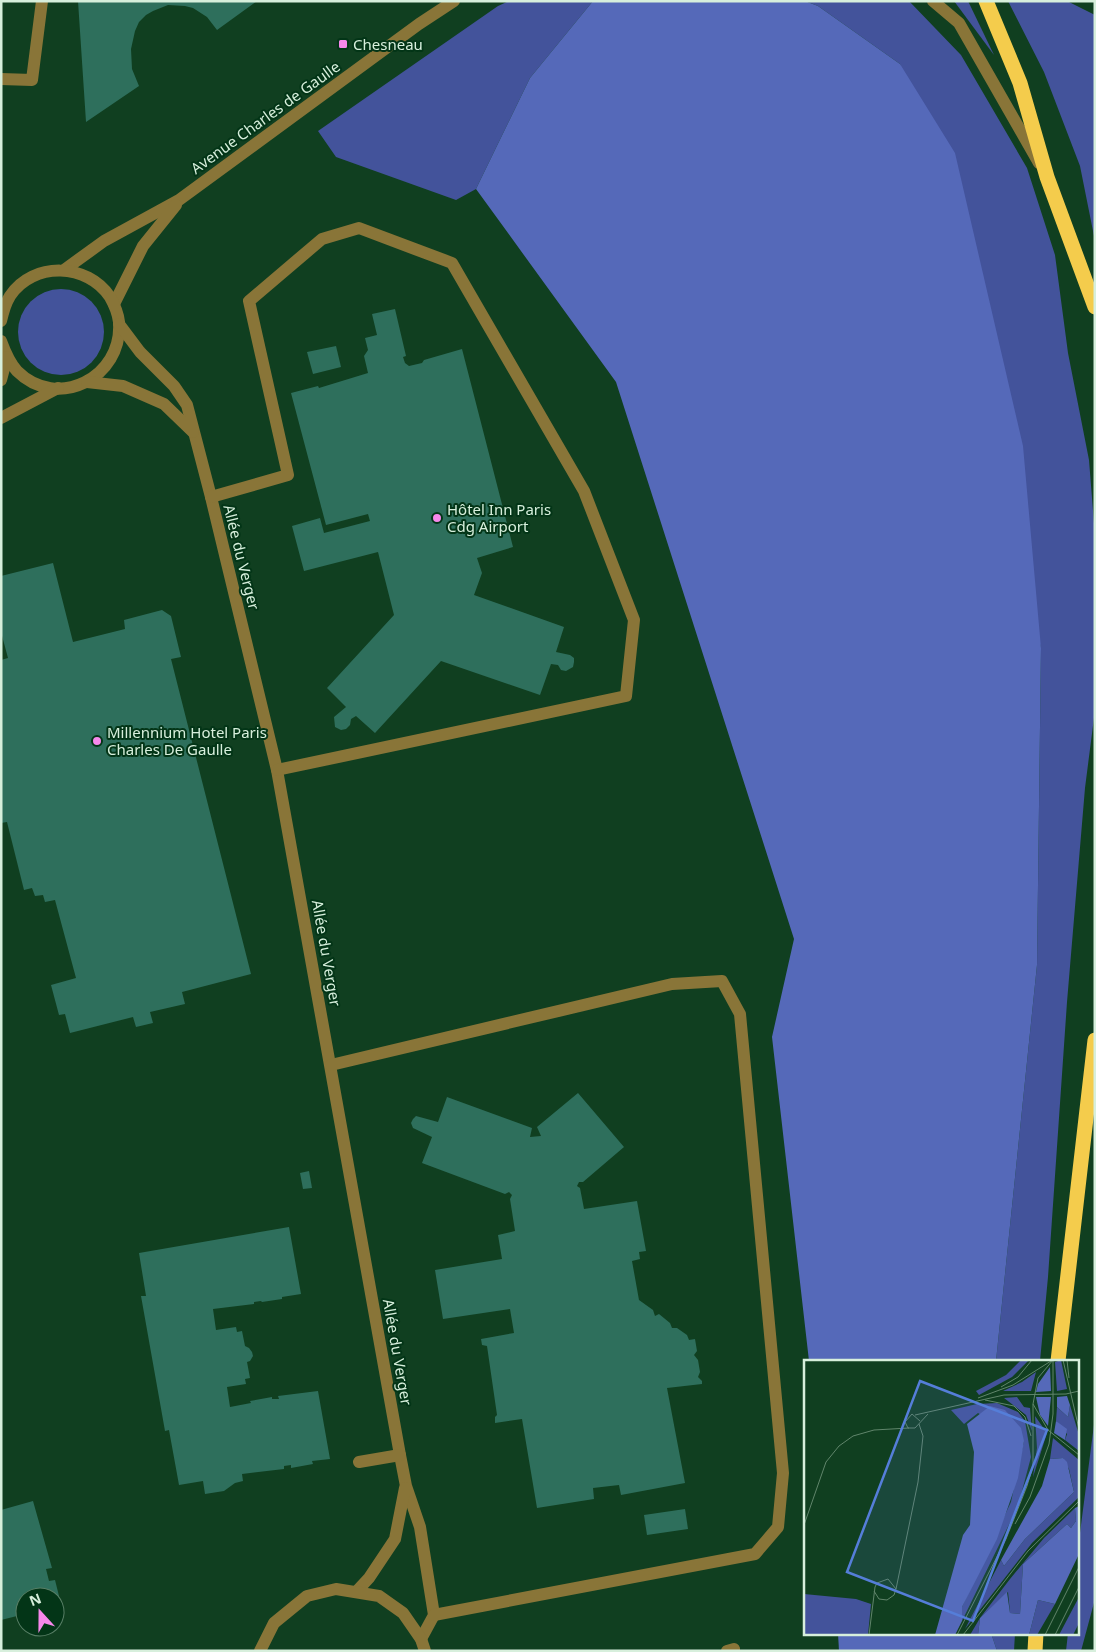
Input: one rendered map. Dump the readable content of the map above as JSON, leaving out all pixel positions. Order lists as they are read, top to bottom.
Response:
{
  "streets": {
    "street": ["Avenue Charles de Gaulle", "Allée du Verger"]
  },
  "places": {
    "transit": ["Chesneau"],
    "other": ["Hôtel Inn Paris Cdg Airport", "Millennium Hotel Paris Charles De Gaulle"]
  },
  "north": "top"
}
